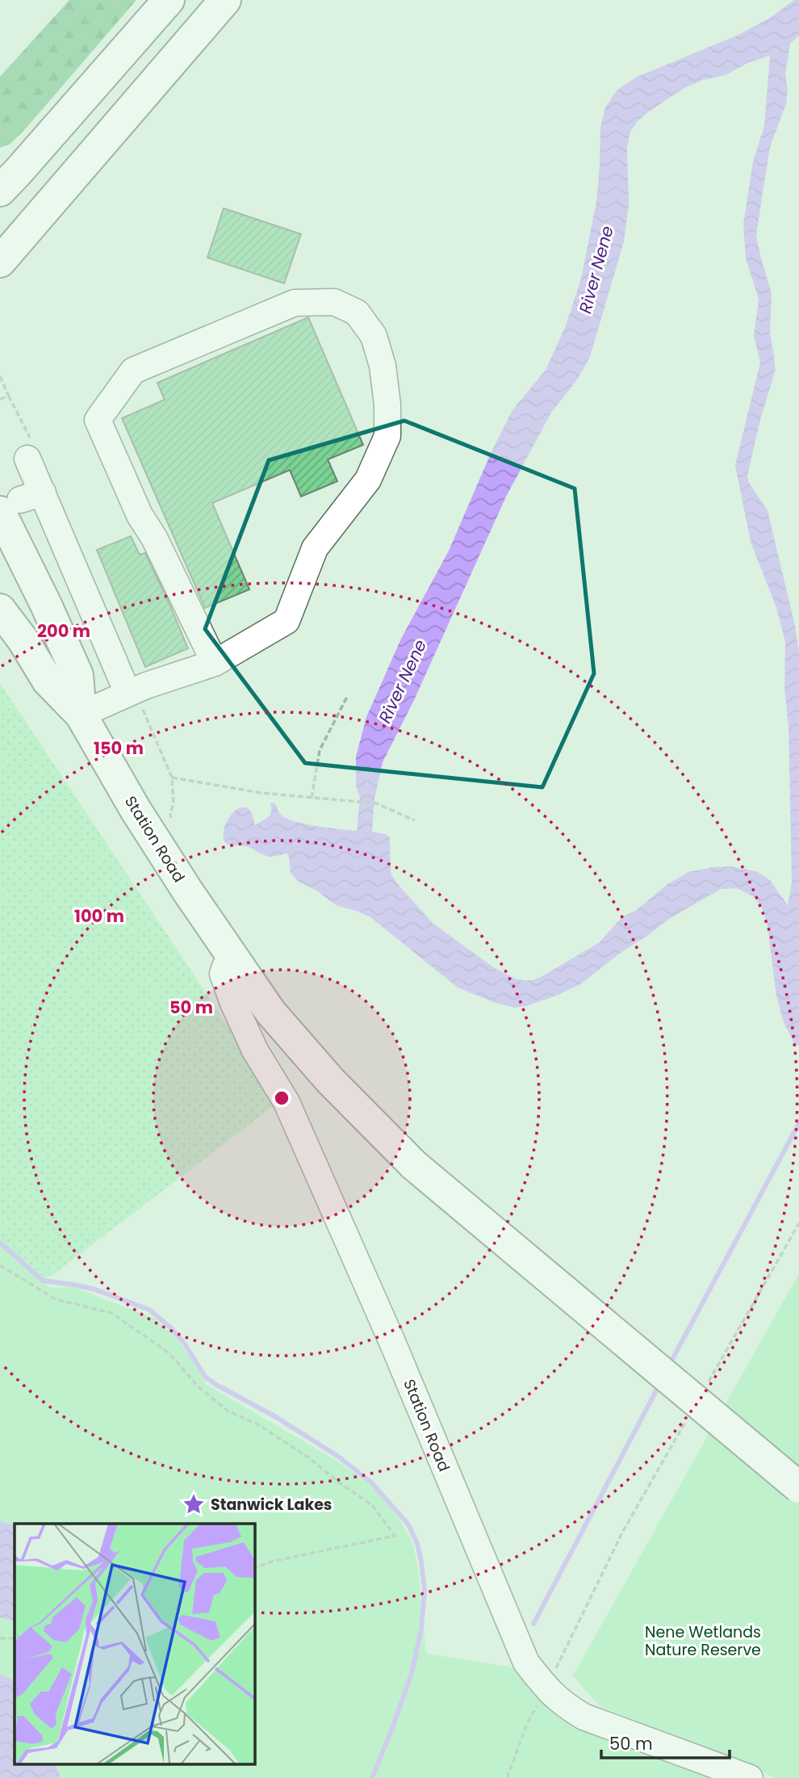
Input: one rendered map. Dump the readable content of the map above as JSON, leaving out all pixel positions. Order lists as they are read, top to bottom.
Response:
{
  "streets": {
    "highway": ["Station Road"]
  },
  "water": ["River Nene"],
  "parks": ["Nene Wetlands Nature Reserve"],
  "places": {
    "place": ["Stanwick Lakes"]
  },
  "scale_bar": "50 m",
  "rings": [
    "200 m",
    "150 m",
    "100 m",
    "50 m"
  ]
}
